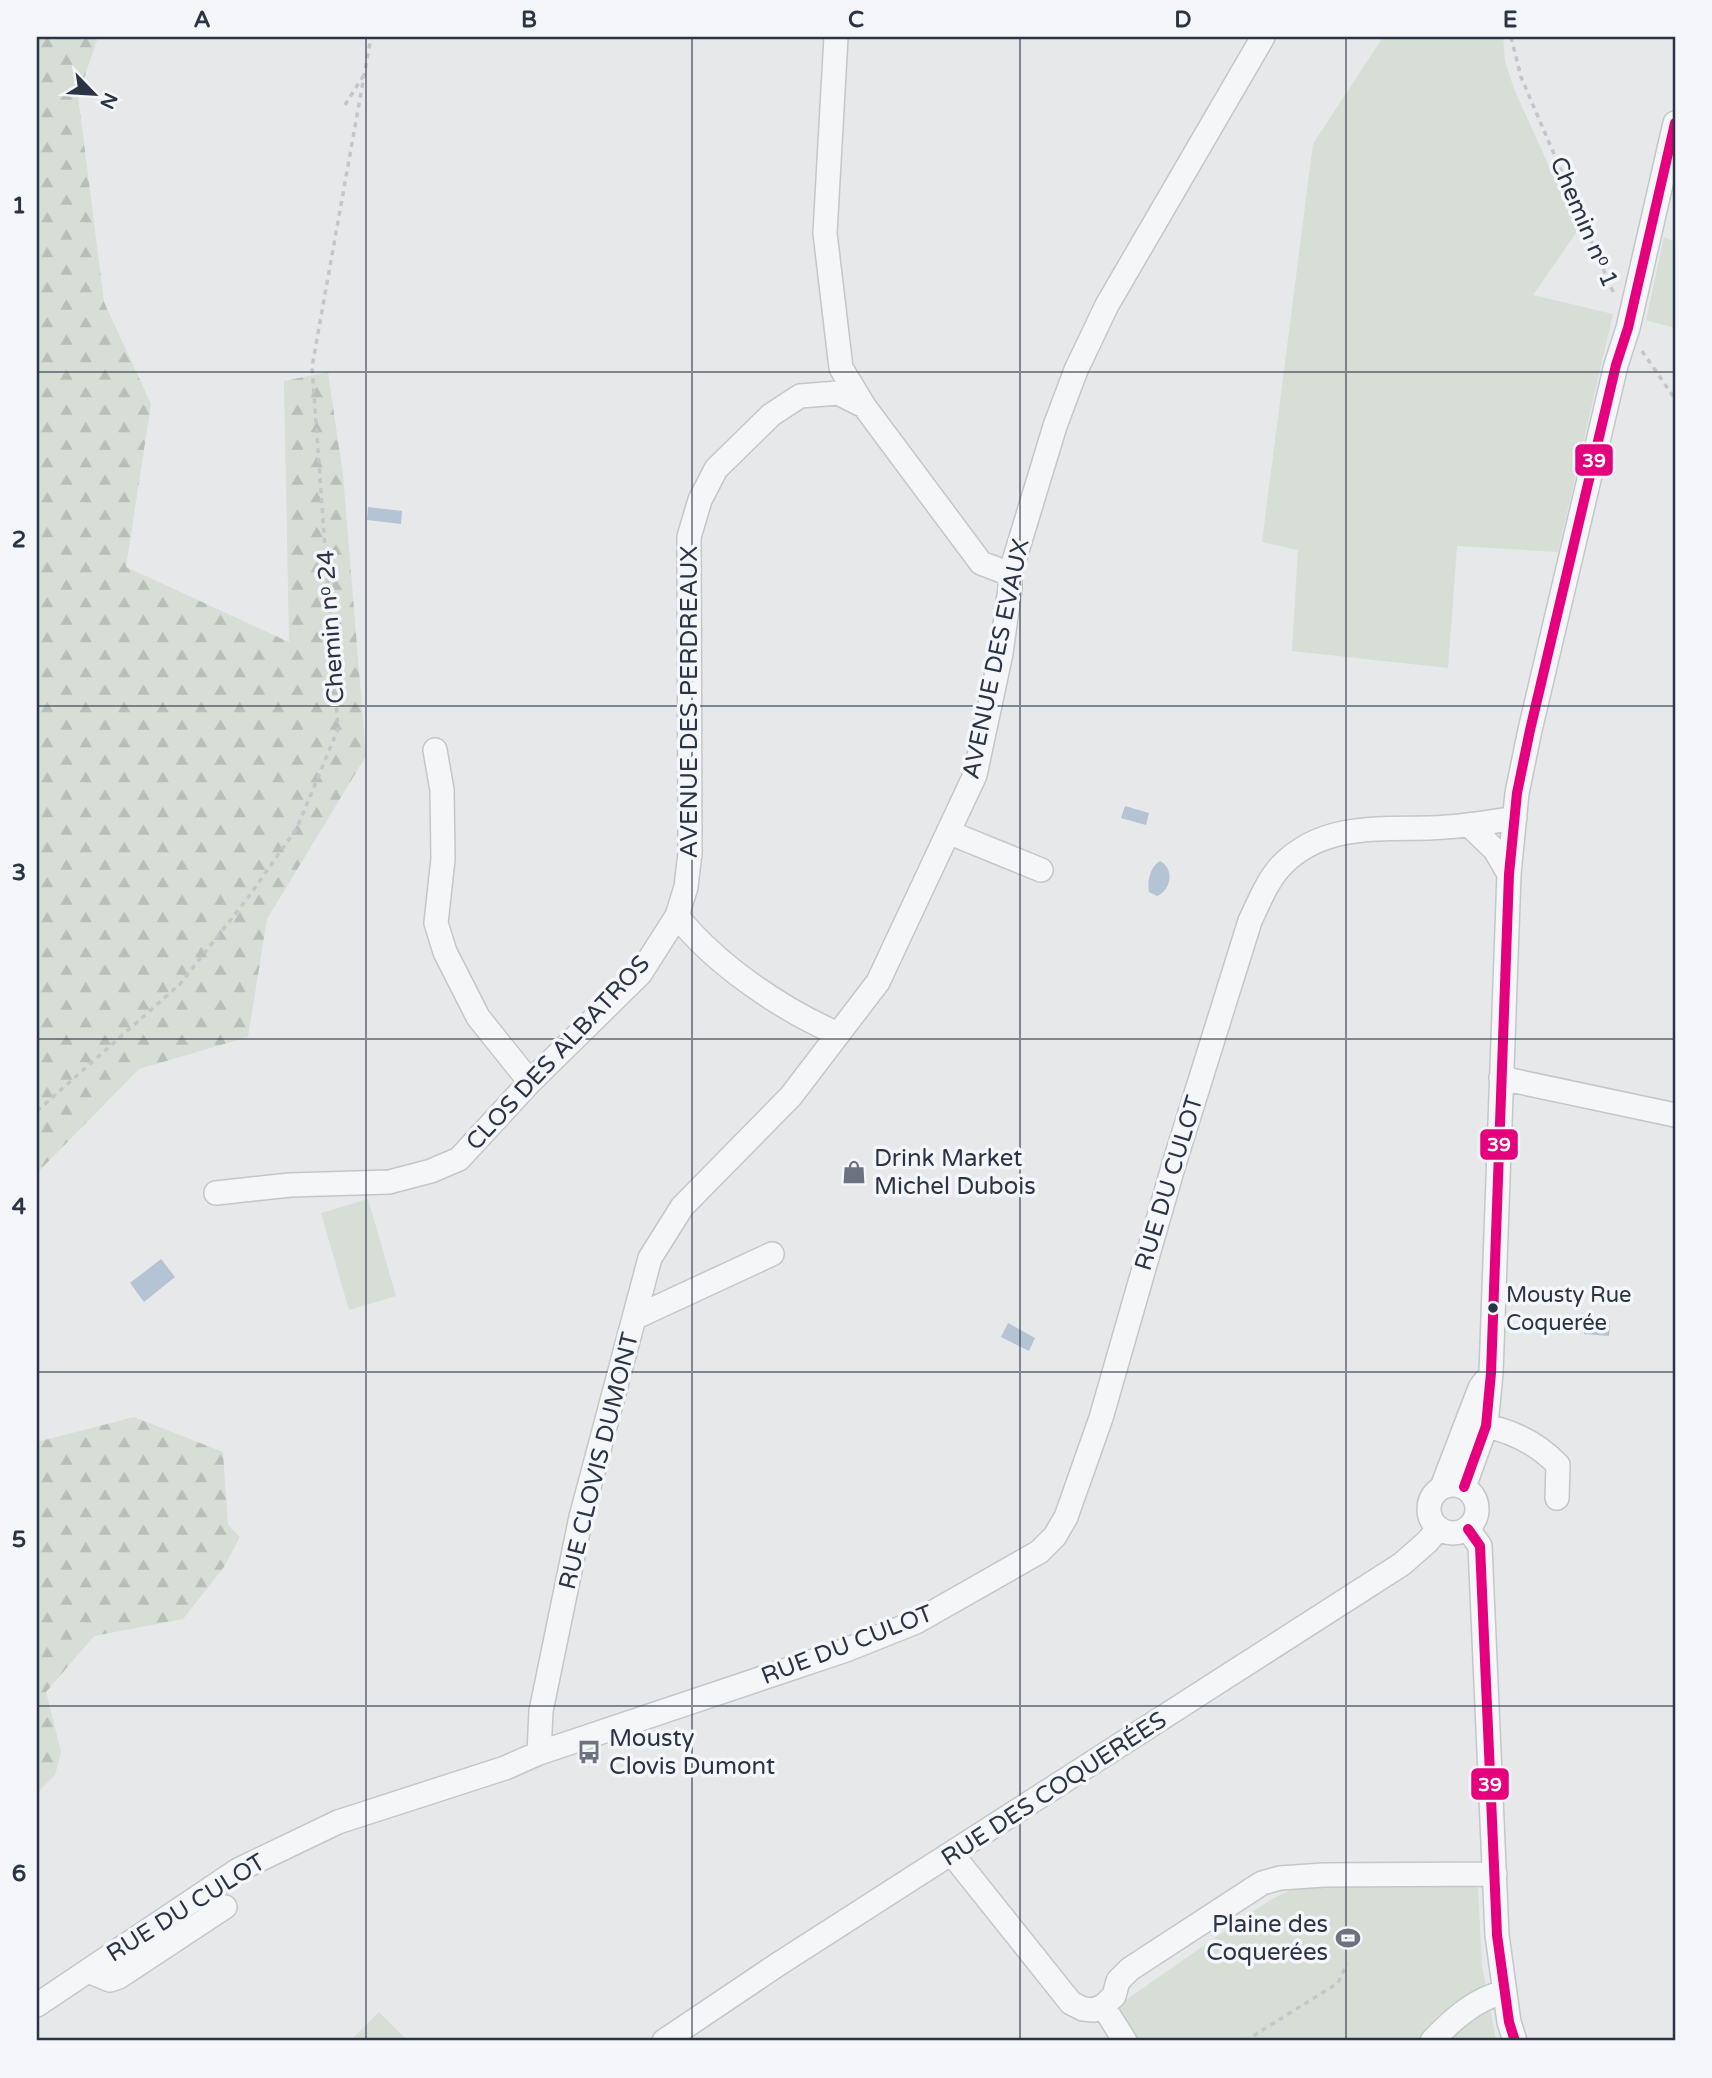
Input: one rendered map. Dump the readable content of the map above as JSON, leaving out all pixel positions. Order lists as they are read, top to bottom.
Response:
{
  "streets": {
    "street": [
      "AVENUE DES EVAUX",
      "AVENUE DES PERDREAUX",
      "CLOS DES ALBATROS",
      "RUE DU CULOT",
      "RUE CLOVIS DUMONT",
      "RUE DES COQUERÉES"
    ],
    "path": ["Chemin nᵒ 1", "Chemin nᵒ 24"]
  },
  "crossings": [
    ["AVENUE DES EVAUX", "RUE CLOVIS DUMONT"],
    ["AVENUE DES PERDREAUX", "CLOS DES ALBATROS"],
    ["RUE DU CULOT", "RUE CLOVIS DUMONT"]
  ],
  "places": {
    "shop": ["Drink Market Michel Dubois"],
    "other": ["Mousty Rue Coquerée"],
    "bus stop": ["Mousty Clovis Dumont"],
    "sports": ["Plaine des Coquerées"]
  },
  "lines": ["transit line 39"],
  "north": "bottom right",
  "grid": {
    "columns": [
      "A",
      "B",
      "C",
      "D",
      "E"
    ],
    "rows": [
      "1",
      "2",
      "3",
      "4",
      "5",
      "6"
    ]
  }
}
